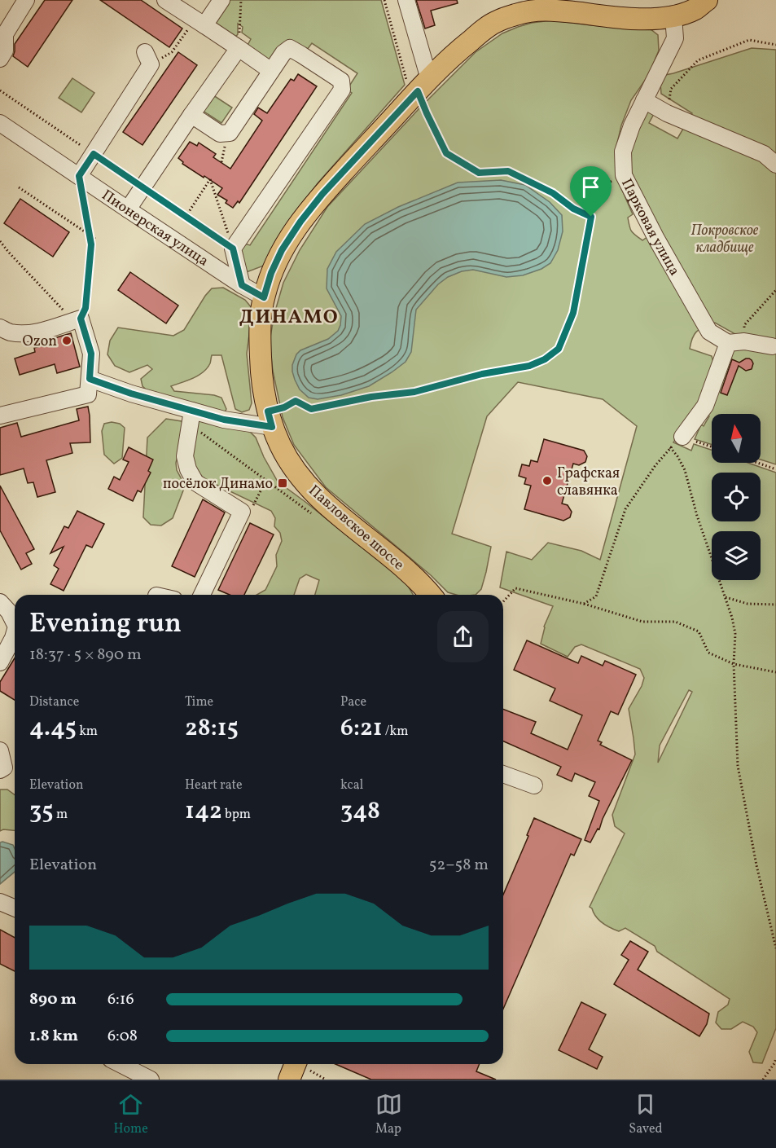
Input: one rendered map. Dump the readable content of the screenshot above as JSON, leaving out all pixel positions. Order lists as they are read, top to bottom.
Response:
{
  "streets": {
    "main road": ["Павловское шоссе"],
    "street": ["Парковая улица", "Пионерская улица"]
  },
  "crossings": [
    ["Парковая улица", "Павловское шоссе"],
    ["Пионерская улица", "Павловское шоссе"]
  ],
  "districts": ["ДИНАМО"],
  "parks": ["Покровское кладбище"],
  "places": {
    "other": ["Ozon", "Графская славянка"],
    "transit": ["посёлок Динамо"]
  },
  "north": "top",
  "page": {
    "heading": ["Evening run", "18:37 · 5 × 890 m"],
    "stats": [
      ["Distance", "4.45 km"],
      ["Time", "28:15"],
      ["Pace", "6:21 /km"],
      ["Elevation", "35 m"],
      ["Heart rate", "142 bpm"],
      ["kcal", "348"]
    ],
    "chart": ["Elevation", "52–58 m"],
    "list": [
      {
        "name": "890 m",
        "note": "6:16"
      },
      {
        "name": "1.8 km",
        "note": "6:08"
      }
    ],
    "tabs": ["Home", "Map", "Saved"]
  }
}
